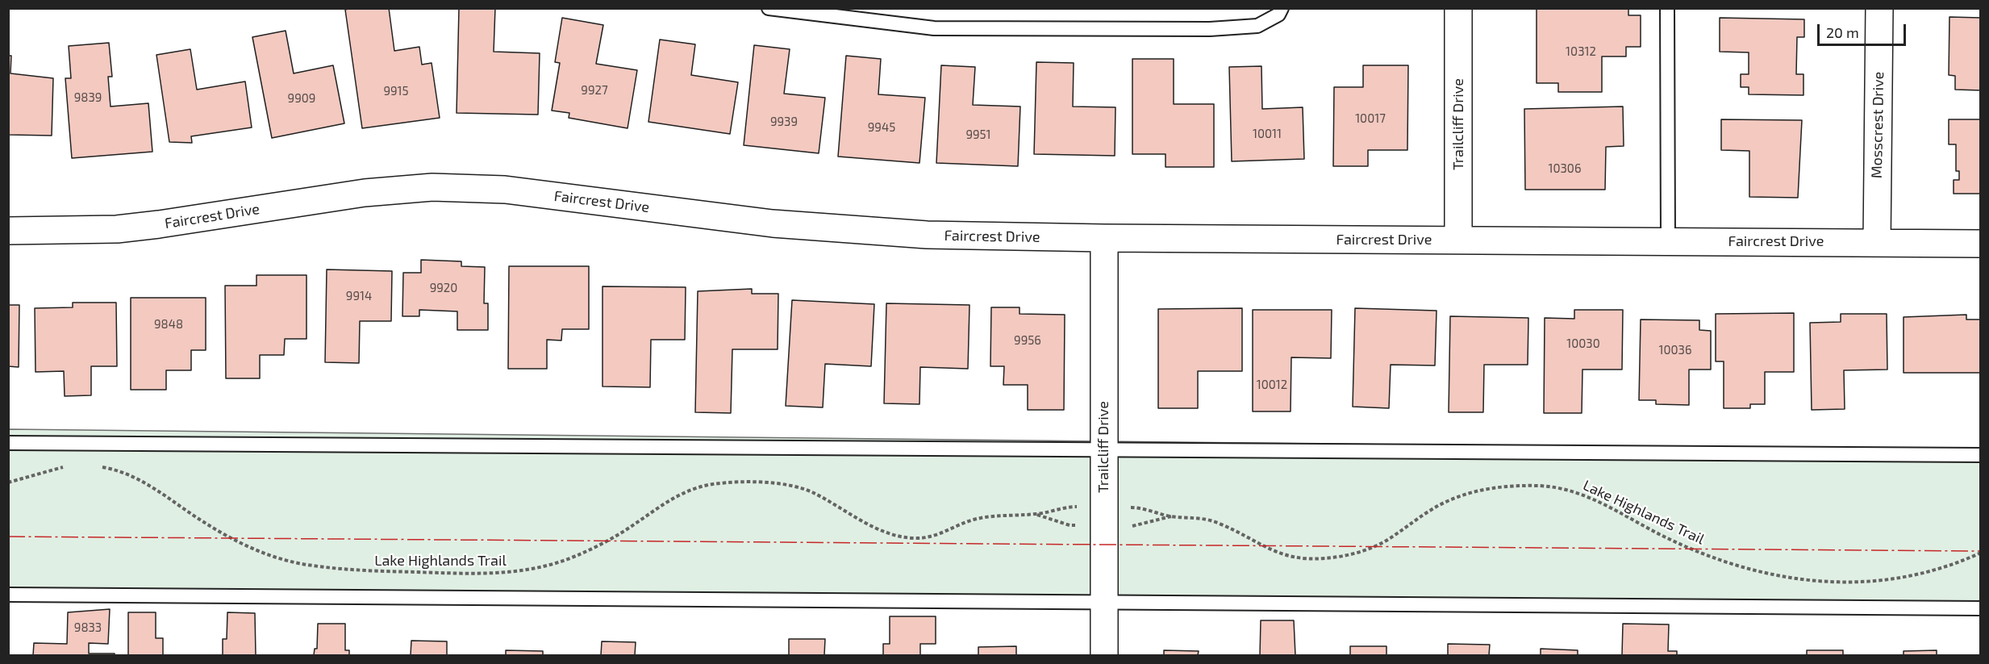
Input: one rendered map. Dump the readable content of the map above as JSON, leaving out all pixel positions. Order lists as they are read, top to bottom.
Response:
{
  "streets": {
    "street": ["Trailcliff Drive", "Mosscrest Drive", "Faircrest Drive"],
    "path": ["Lake Highlands Trail"]
  },
  "crossings": [
    ["Trailcliff Drive", "Faircrest Drive"],
    ["Mosscrest Drive", "Faircrest Drive"]
  ],
  "house_numbers": [
    "10312",
    "9927",
    "9915",
    "9839",
    "9909",
    "10017",
    "9939",
    "9945",
    "10011",
    "9951",
    "10306",
    "9920",
    "9914",
    "9848",
    "9956",
    "10030",
    "10036",
    "10012",
    "9833"
  ],
  "scale_bar": "20 m"
}
